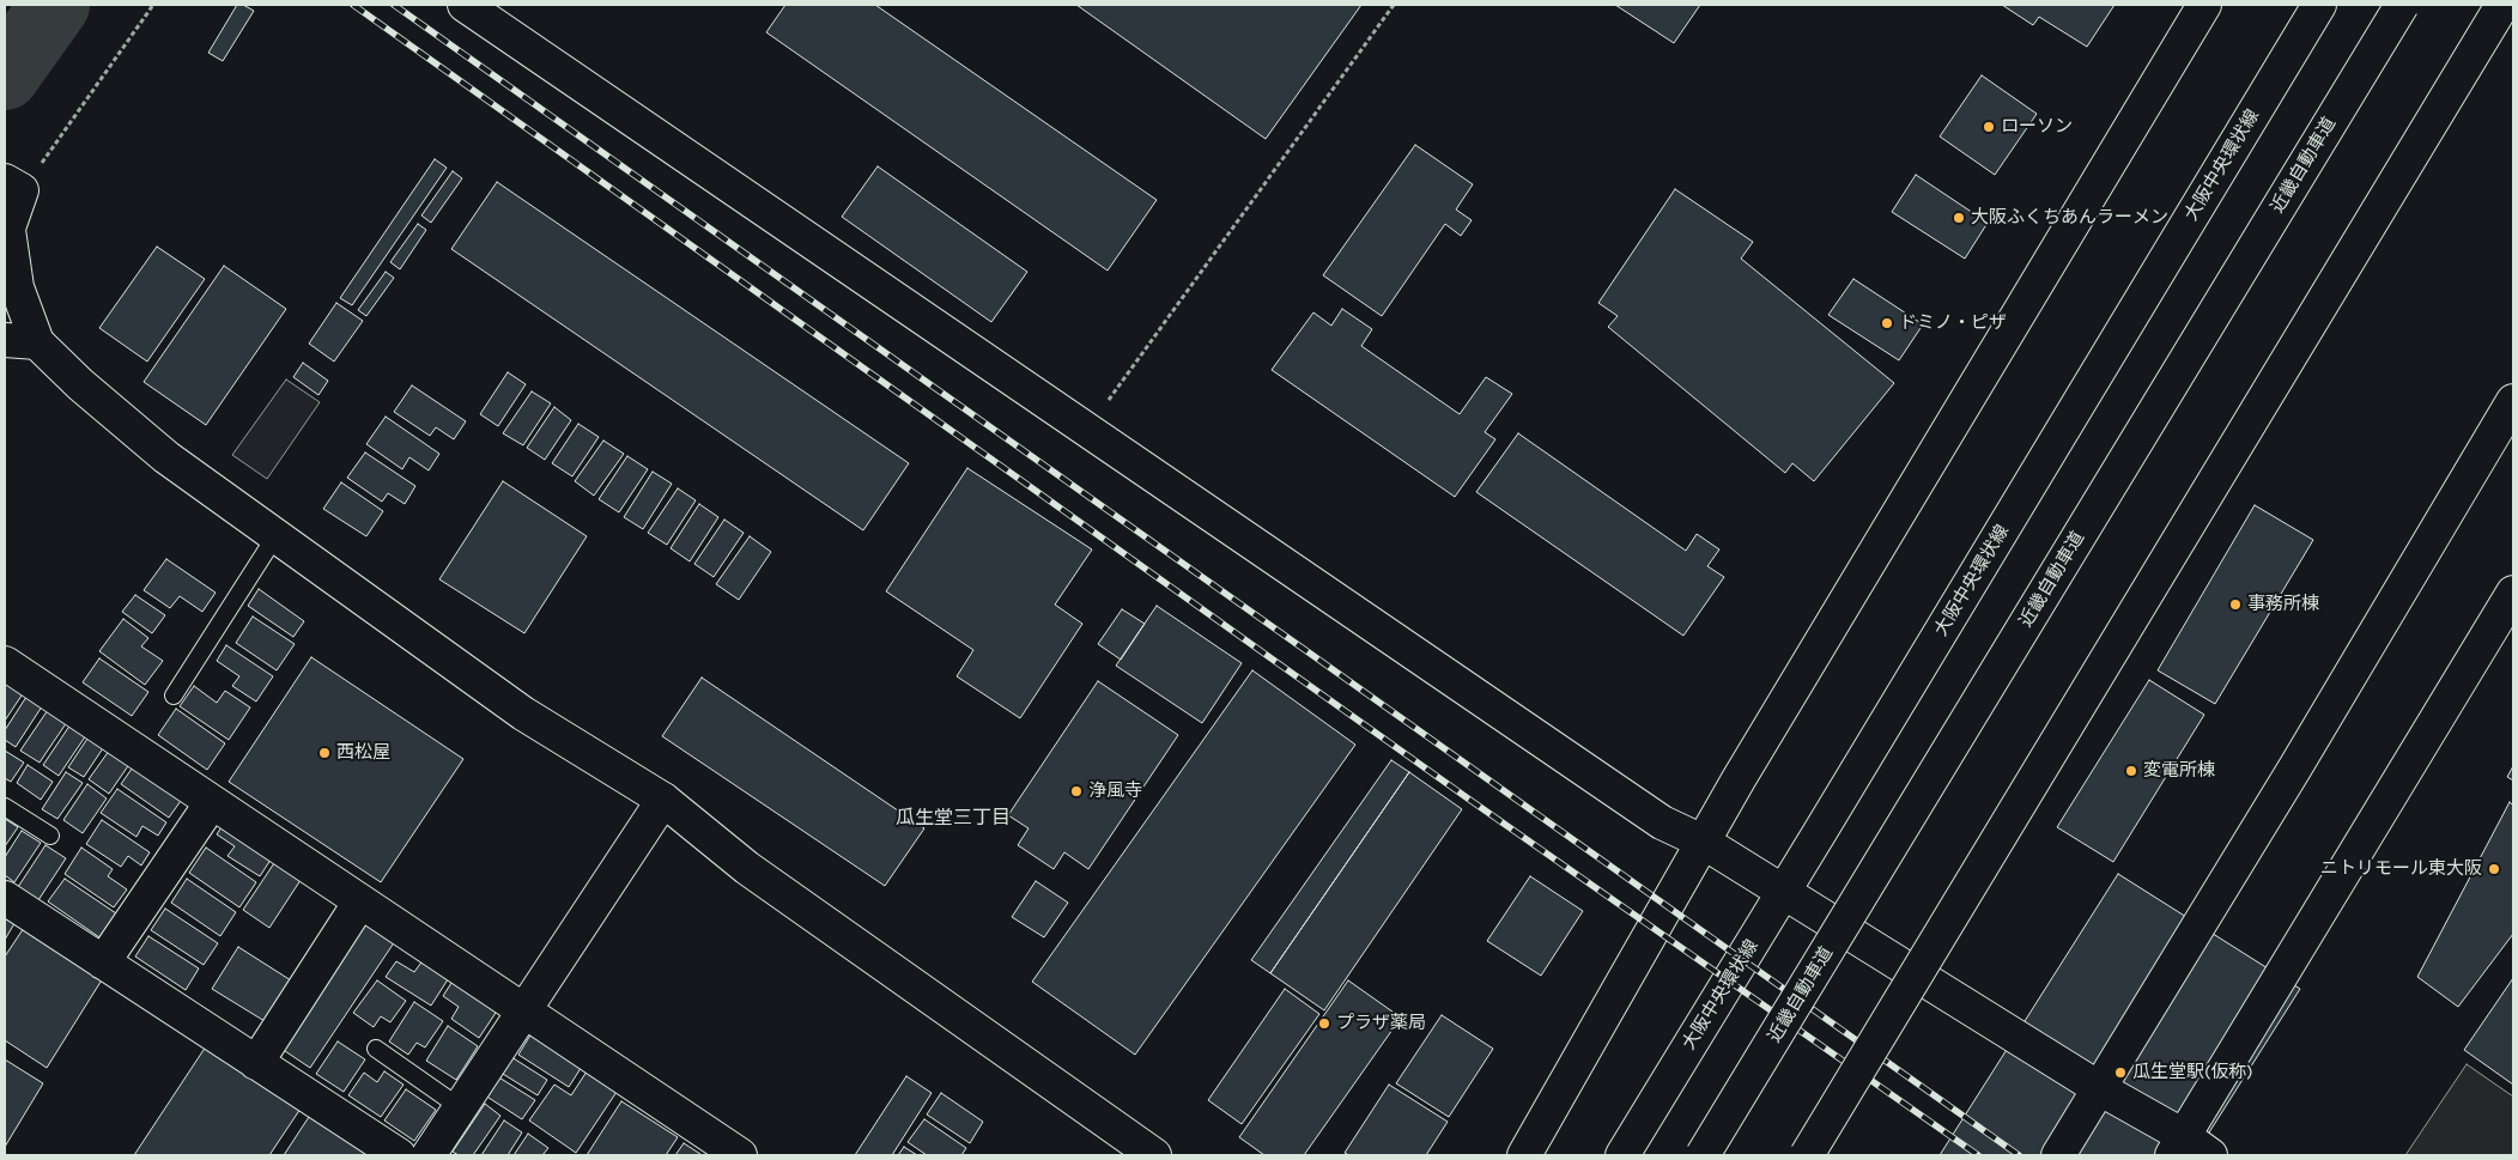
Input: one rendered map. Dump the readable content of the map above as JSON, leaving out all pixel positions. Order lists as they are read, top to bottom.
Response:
{
  "streets": {
    "main road": ["大阪中央環状線", "近畿自動車道"]
  },
  "districts": ["瓜生堂三丁目"],
  "places": [
    "ローソン",
    "大阪ふくちあんラーメン",
    "ドミノ・ピザ",
    "事務所棟",
    "西松屋",
    "変電所棟",
    "浄風寺",
    "ニトリモール東大阪",
    "プラザ薬局",
    "瓜生堂駅(仮称)"
  ]
}
